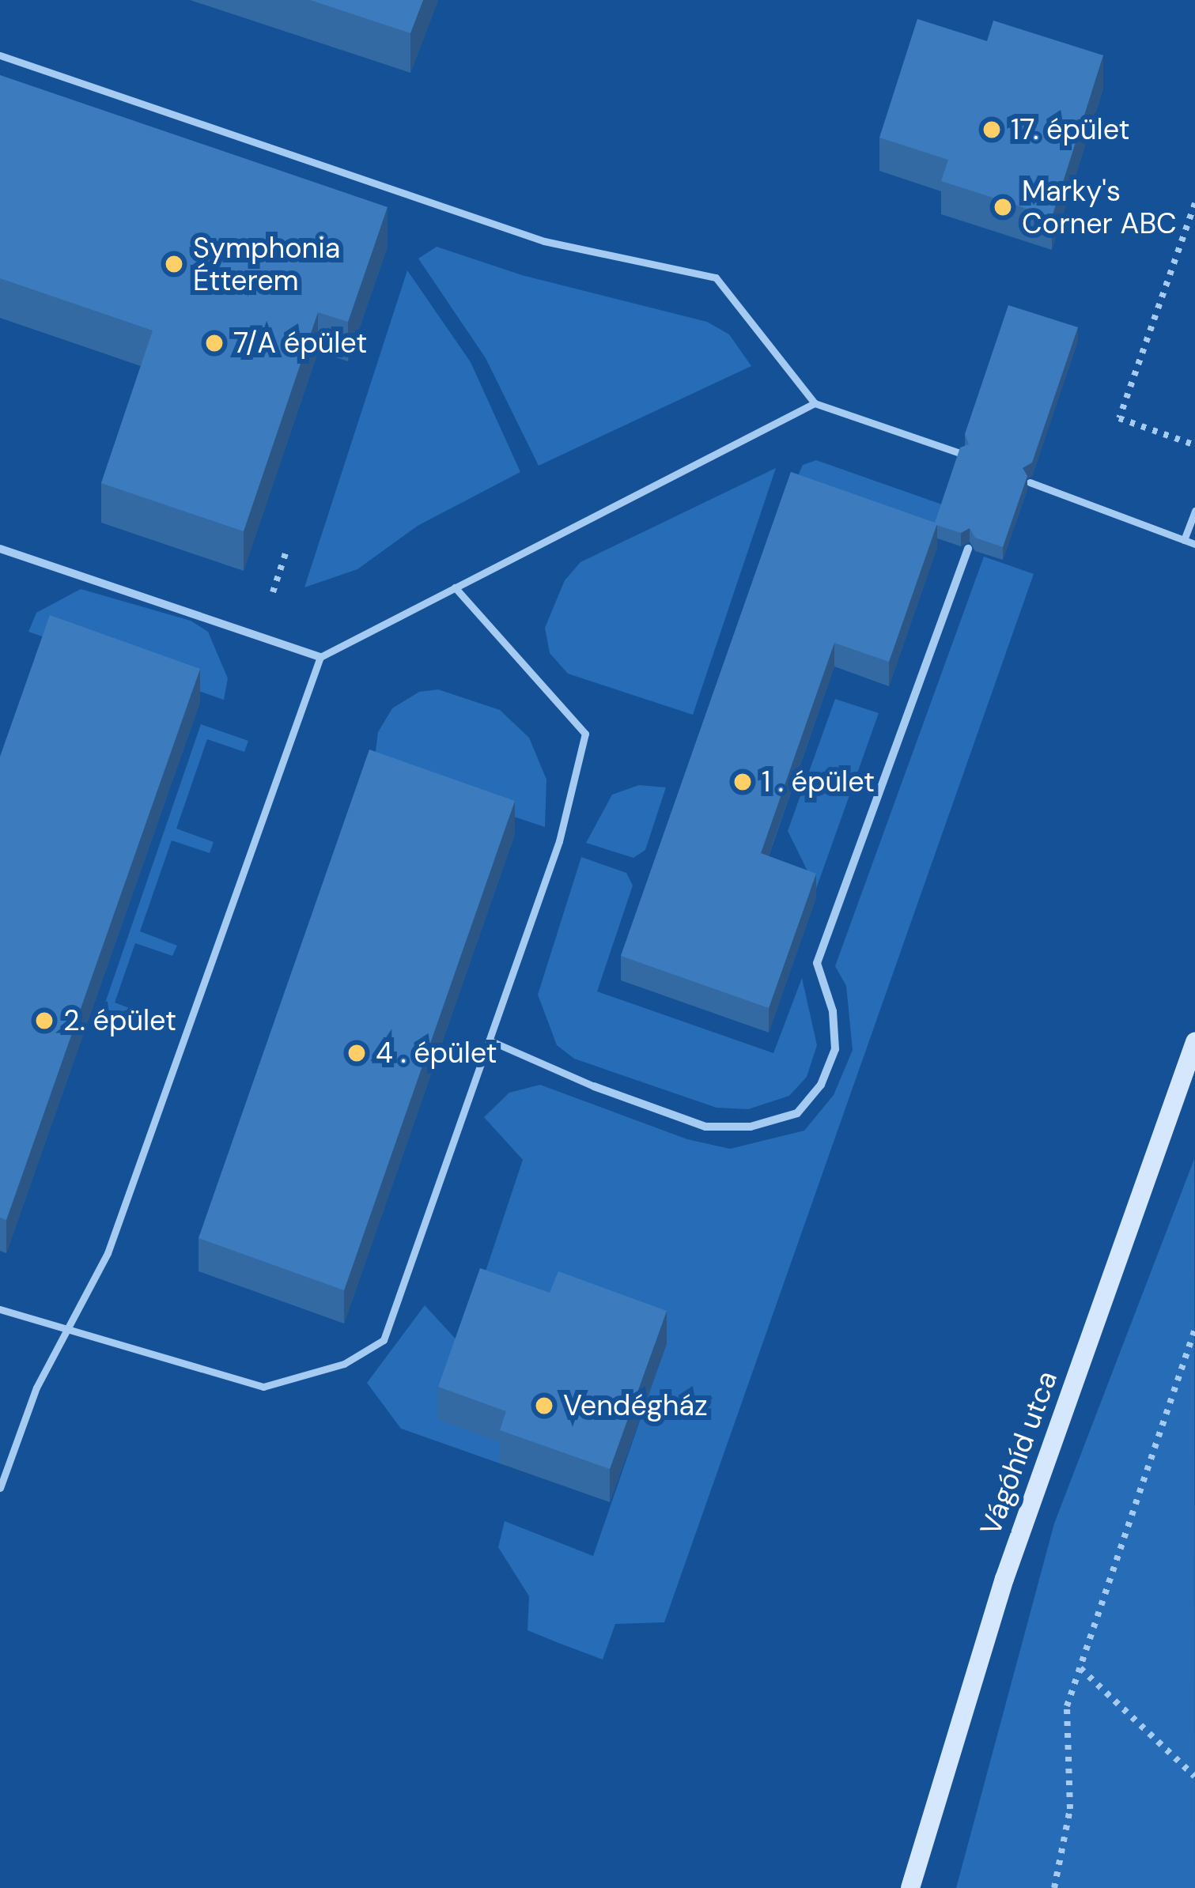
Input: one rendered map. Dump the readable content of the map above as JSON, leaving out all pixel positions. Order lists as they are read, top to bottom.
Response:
{
  "streets": {
    "main road": ["Vágóhíd utca"]
  },
  "places": [
    "17. épület",
    "Marky's Corner ABC",
    "Symphonia Étterem",
    "7/A épület",
    "1 . épület",
    "2. épület",
    "4 . épület",
    "Vendégház"
  ]
}
